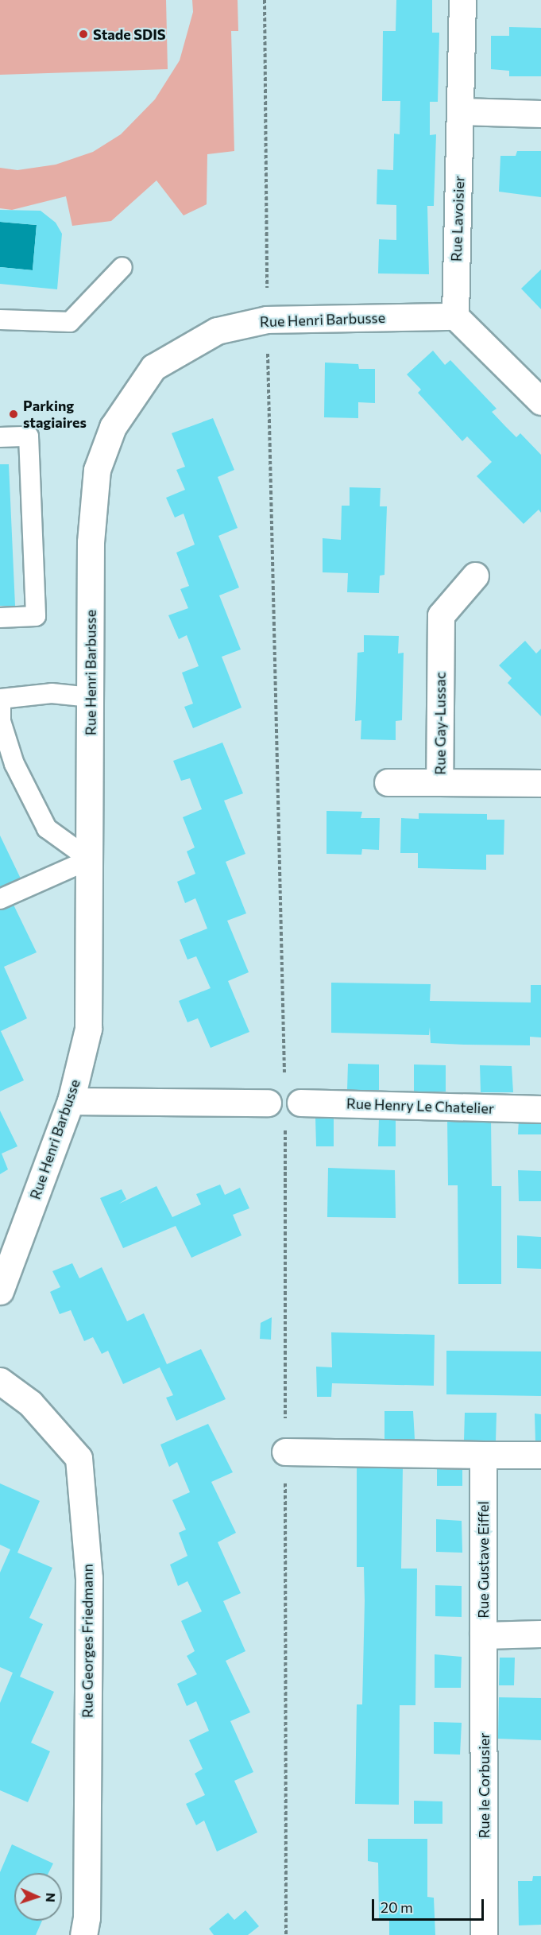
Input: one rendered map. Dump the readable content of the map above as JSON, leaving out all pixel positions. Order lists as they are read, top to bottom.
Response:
{
  "streets": {
    "street": [
      "Rue Lavoisier",
      "Rue Henri Barbusse",
      "Rue Gay-Lussac",
      "Rue Henry Le Chatelier",
      "Rue Gustave Eiffel",
      "Rue Georges Friedmann",
      "Rue le Corbusier"
    ]
  },
  "crossings": [
    ["Rue Lavoisier", "Rue Henri Barbusse"],
    ["Rue Gustave Eiffel", "Rue le Corbusier"]
  ],
  "places": ["Stade SDIS", "Parking stagiaires"],
  "scale_bar": "20 m",
  "north": "right"
}
